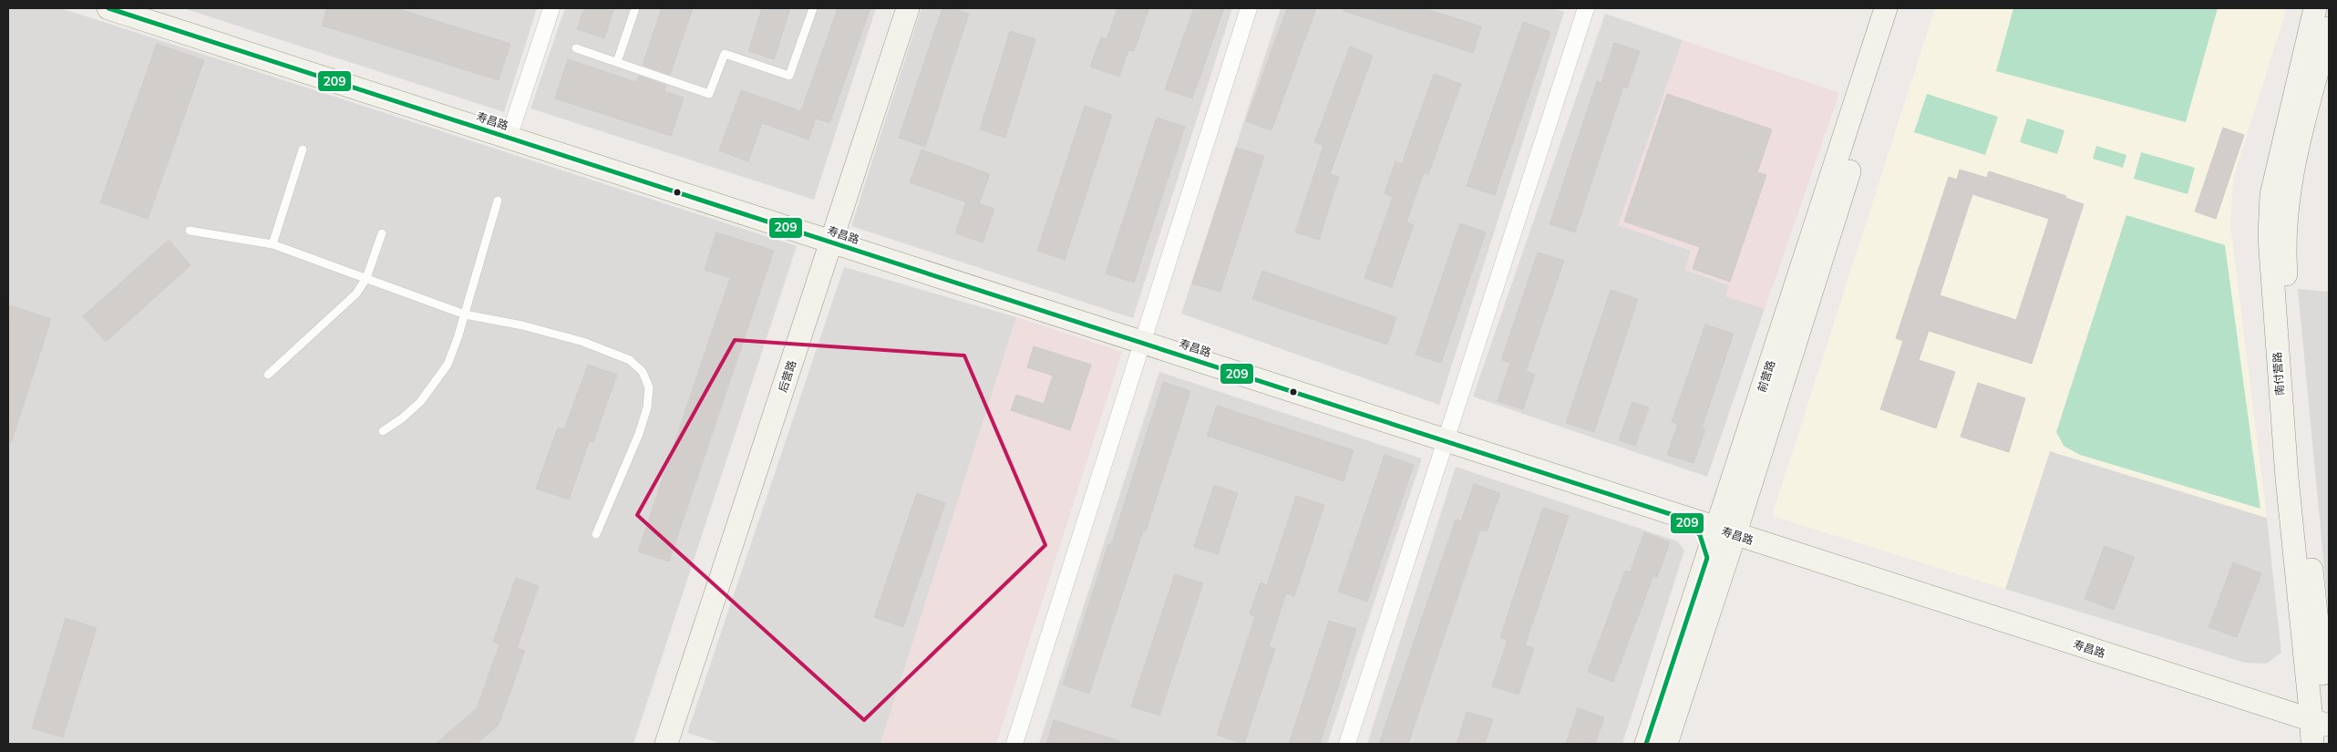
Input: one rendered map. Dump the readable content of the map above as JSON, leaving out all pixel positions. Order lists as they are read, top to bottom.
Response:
{
  "streets": {
    "street": [
      "寿昌路",
      "南付营路",
      "后营路",
      "前营路"
    ]
  },
  "crossings": [
    ["寿昌路", "南付营路"],
    ["寿昌路", "后营路"],
    ["寿昌路", "前营路"]
  ],
  "lines": ["transit line 209"]
}
